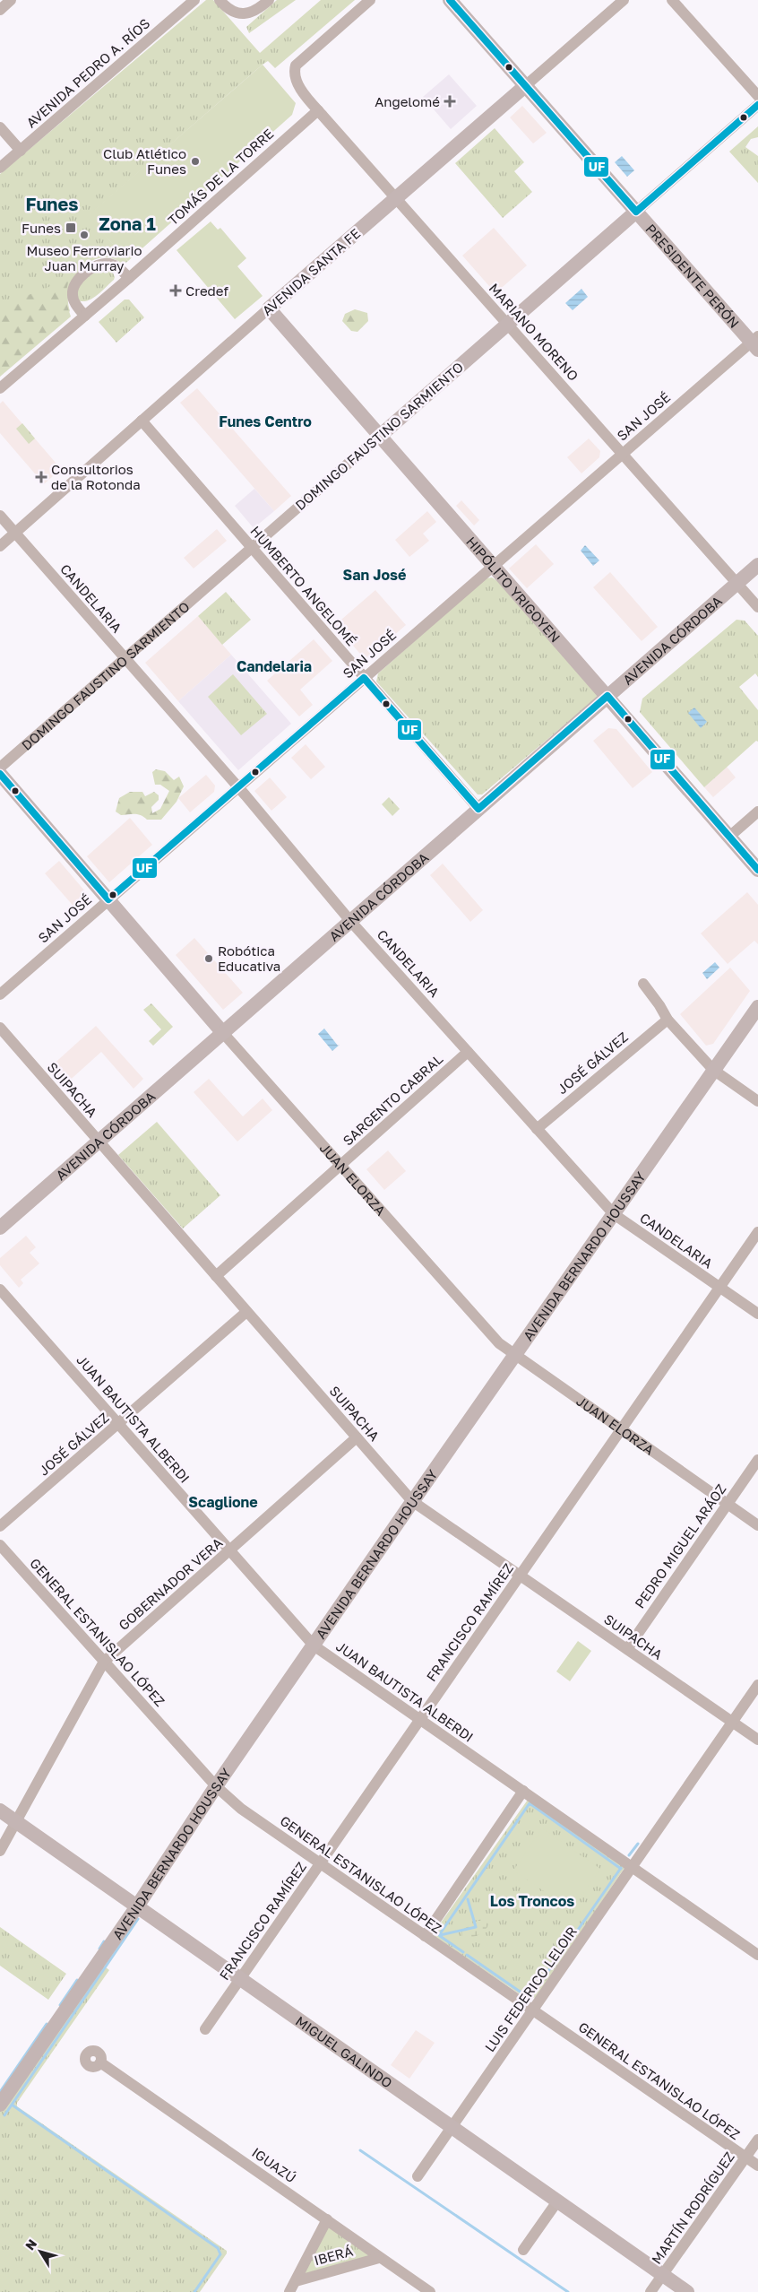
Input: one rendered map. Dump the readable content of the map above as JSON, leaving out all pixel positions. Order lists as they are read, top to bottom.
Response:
{
  "streets": {
    "main road": [
      "AVENIDA SANTA FE",
      "PRESIDENTE PERÓN",
      "DOMINGO FAUSTINO SARMIENTO",
      "HIPÓLITO YRIGOYEN",
      "AVENIDA CÓRDOBA",
      "JUAN ELORZA",
      "AVENIDA BERNARDO HOUSSAY",
      "MIGUEL GALINDO"
    ],
    "street": [
      "AVENIDA PEDRO A. RÍOS",
      "TOMÁS DE LA TORRE",
      "MARIANO MORENO",
      "SAN JOSÉ",
      "HUMBERTO ANGELOMÉ",
      "CANDELARIA",
      "JOSÉ GÁLVEZ",
      "SUIPACHA",
      "SARGENTO CABRAL",
      "JUAN BAUTISTA ALBERDI",
      "PEDRO MIGUEL ARÁOZ",
      "GOBERNADOR VERA",
      "FRANCISCO RAMÍREZ",
      "GENERAL ESTANISLAO LÓPEZ",
      "LUIS FEDERICO LELOIR",
      "IGUAZÚ",
      "MARTÍN RODRÍGUEZ",
      "IBERÁ"
    ]
  },
  "crossings": [
    ["TOMÁS DE LA TORRE", "MARIANO MORENO"],
    ["AVENIDA SANTA FE", "PRESIDENTE PERÓN"],
    ["AVENIDA SANTA FE", "MARIANO MORENO"],
    ["AVENIDA SANTA FE", "HUMBERTO ANGELOMÉ"],
    ["AVENIDA SANTA FE", "HIPÓLITO YRIGOYEN"],
    ["AVENIDA SANTA FE", "CANDELARIA"],
    ["PRESIDENTE PERÓN", "SAN JOSÉ"],
    ["PRESIDENTE PERÓN", "DOMINGO FAUSTINO SARMIENTO"],
    ["MARIANO MORENO", "SAN JOSÉ"],
    ["MARIANO MORENO", "DOMINGO FAUSTINO SARMIENTO"],
    ["MARIANO MORENO", "AVENIDA CÓRDOBA"],
    ["SAN JOSÉ", "HUMBERTO ANGELOMÉ"],
    ["SAN JOSÉ", "HIPÓLITO YRIGOYEN"],
    ["SAN JOSÉ", "CANDELARIA"],
    ["SAN JOSÉ", "JUAN ELORZA"],
    ["DOMINGO FAUSTINO SARMIENTO", "HUMBERTO ANGELOMÉ"],
    ["DOMINGO FAUSTINO SARMIENTO", "HIPÓLITO YRIGOYEN"],
    ["DOMINGO FAUSTINO SARMIENTO", "CANDELARIA"],
    ["HUMBERTO ANGELOMÉ", "AVENIDA CÓRDOBA"],
    ["HIPÓLITO YRIGOYEN", "AVENIDA CÓRDOBA"],
    ["CANDELARIA", "AVENIDA CÓRDOBA"],
    ["CANDELARIA", "JOSÉ GÁLVEZ"],
    ["CANDELARIA", "SARGENTO CABRAL"],
    ["CANDELARIA", "AVENIDA BERNARDO HOUSSAY"],
    ["CANDELARIA", "FRANCISCO RAMÍREZ"],
    ["AVENIDA CÓRDOBA", "SUIPACHA"],
    ["AVENIDA CÓRDOBA", "JUAN ELORZA"],
    ["JOSÉ GÁLVEZ", "SUIPACHA"],
    ["JOSÉ GÁLVEZ", "JUAN BAUTISTA ALBERDI"],
    ["SUIPACHA", "SARGENTO CABRAL"],
    ["SUIPACHA", "AVENIDA BERNARDO HOUSSAY"],
    ["SUIPACHA", "PEDRO MIGUEL ARÁOZ"],
    ["SUIPACHA", "GOBERNADOR VERA"],
    ["SUIPACHA", "FRANCISCO RAMÍREZ"],
    ["SUIPACHA", "LUIS FEDERICO LELOIR"],
    ["SARGENTO CABRAL", "JUAN ELORZA"],
    ["JUAN ELORZA", "AVENIDA BERNARDO HOUSSAY"],
    ["JUAN ELORZA", "PEDRO MIGUEL ARÁOZ"],
    ["JUAN ELORZA", "FRANCISCO RAMÍREZ"],
    ["AVENIDA BERNARDO HOUSSAY", "JUAN BAUTISTA ALBERDI"],
    ["AVENIDA BERNARDO HOUSSAY", "GENERAL ESTANISLAO LÓPEZ"],
    ["AVENIDA BERNARDO HOUSSAY", "MIGUEL GALINDO"],
    ["JUAN BAUTISTA ALBERDI", "GOBERNADOR VERA"],
    ["JUAN BAUTISTA ALBERDI", "FRANCISCO RAMÍREZ"],
    ["JUAN BAUTISTA ALBERDI", "LUIS FEDERICO LELOIR"],
    ["GOBERNADOR VERA", "GENERAL ESTANISLAO LÓPEZ"],
    ["GOBERNADOR VERA", "MIGUEL GALINDO"],
    ["FRANCISCO RAMÍREZ", "GENERAL ESTANISLAO LÓPEZ"],
    ["FRANCISCO RAMÍREZ", "MIGUEL GALINDO"],
    ["GENERAL ESTANISLAO LÓPEZ", "LUIS FEDERICO LELOIR"],
    ["GENERAL ESTANISLAO LÓPEZ", "MARTÍN RODRÍGUEZ"],
    ["LUIS FEDERICO LELOIR", "MIGUEL GALINDO"],
    ["MIGUEL GALINDO", "MARTÍN RODRÍGUEZ"],
    ["IGUAZÚ", "IBERÁ"]
  ],
  "districts": [
    "Funes",
    "Zona 1",
    "Funes Centro",
    "San José",
    "Candelaria",
    "Scaglione",
    "Los Troncos"
  ],
  "places": {
    "health": ["Angelomé", "Credef", "Consultorios de la Rotonda"],
    "other": ["Club Atlético Funes", "Museo Ferroviario Juan Murray", "Robótica Educativa"],
    "transit": ["Funes"]
  },
  "lines": ["transit line UF"],
  "north": "top left"
}
